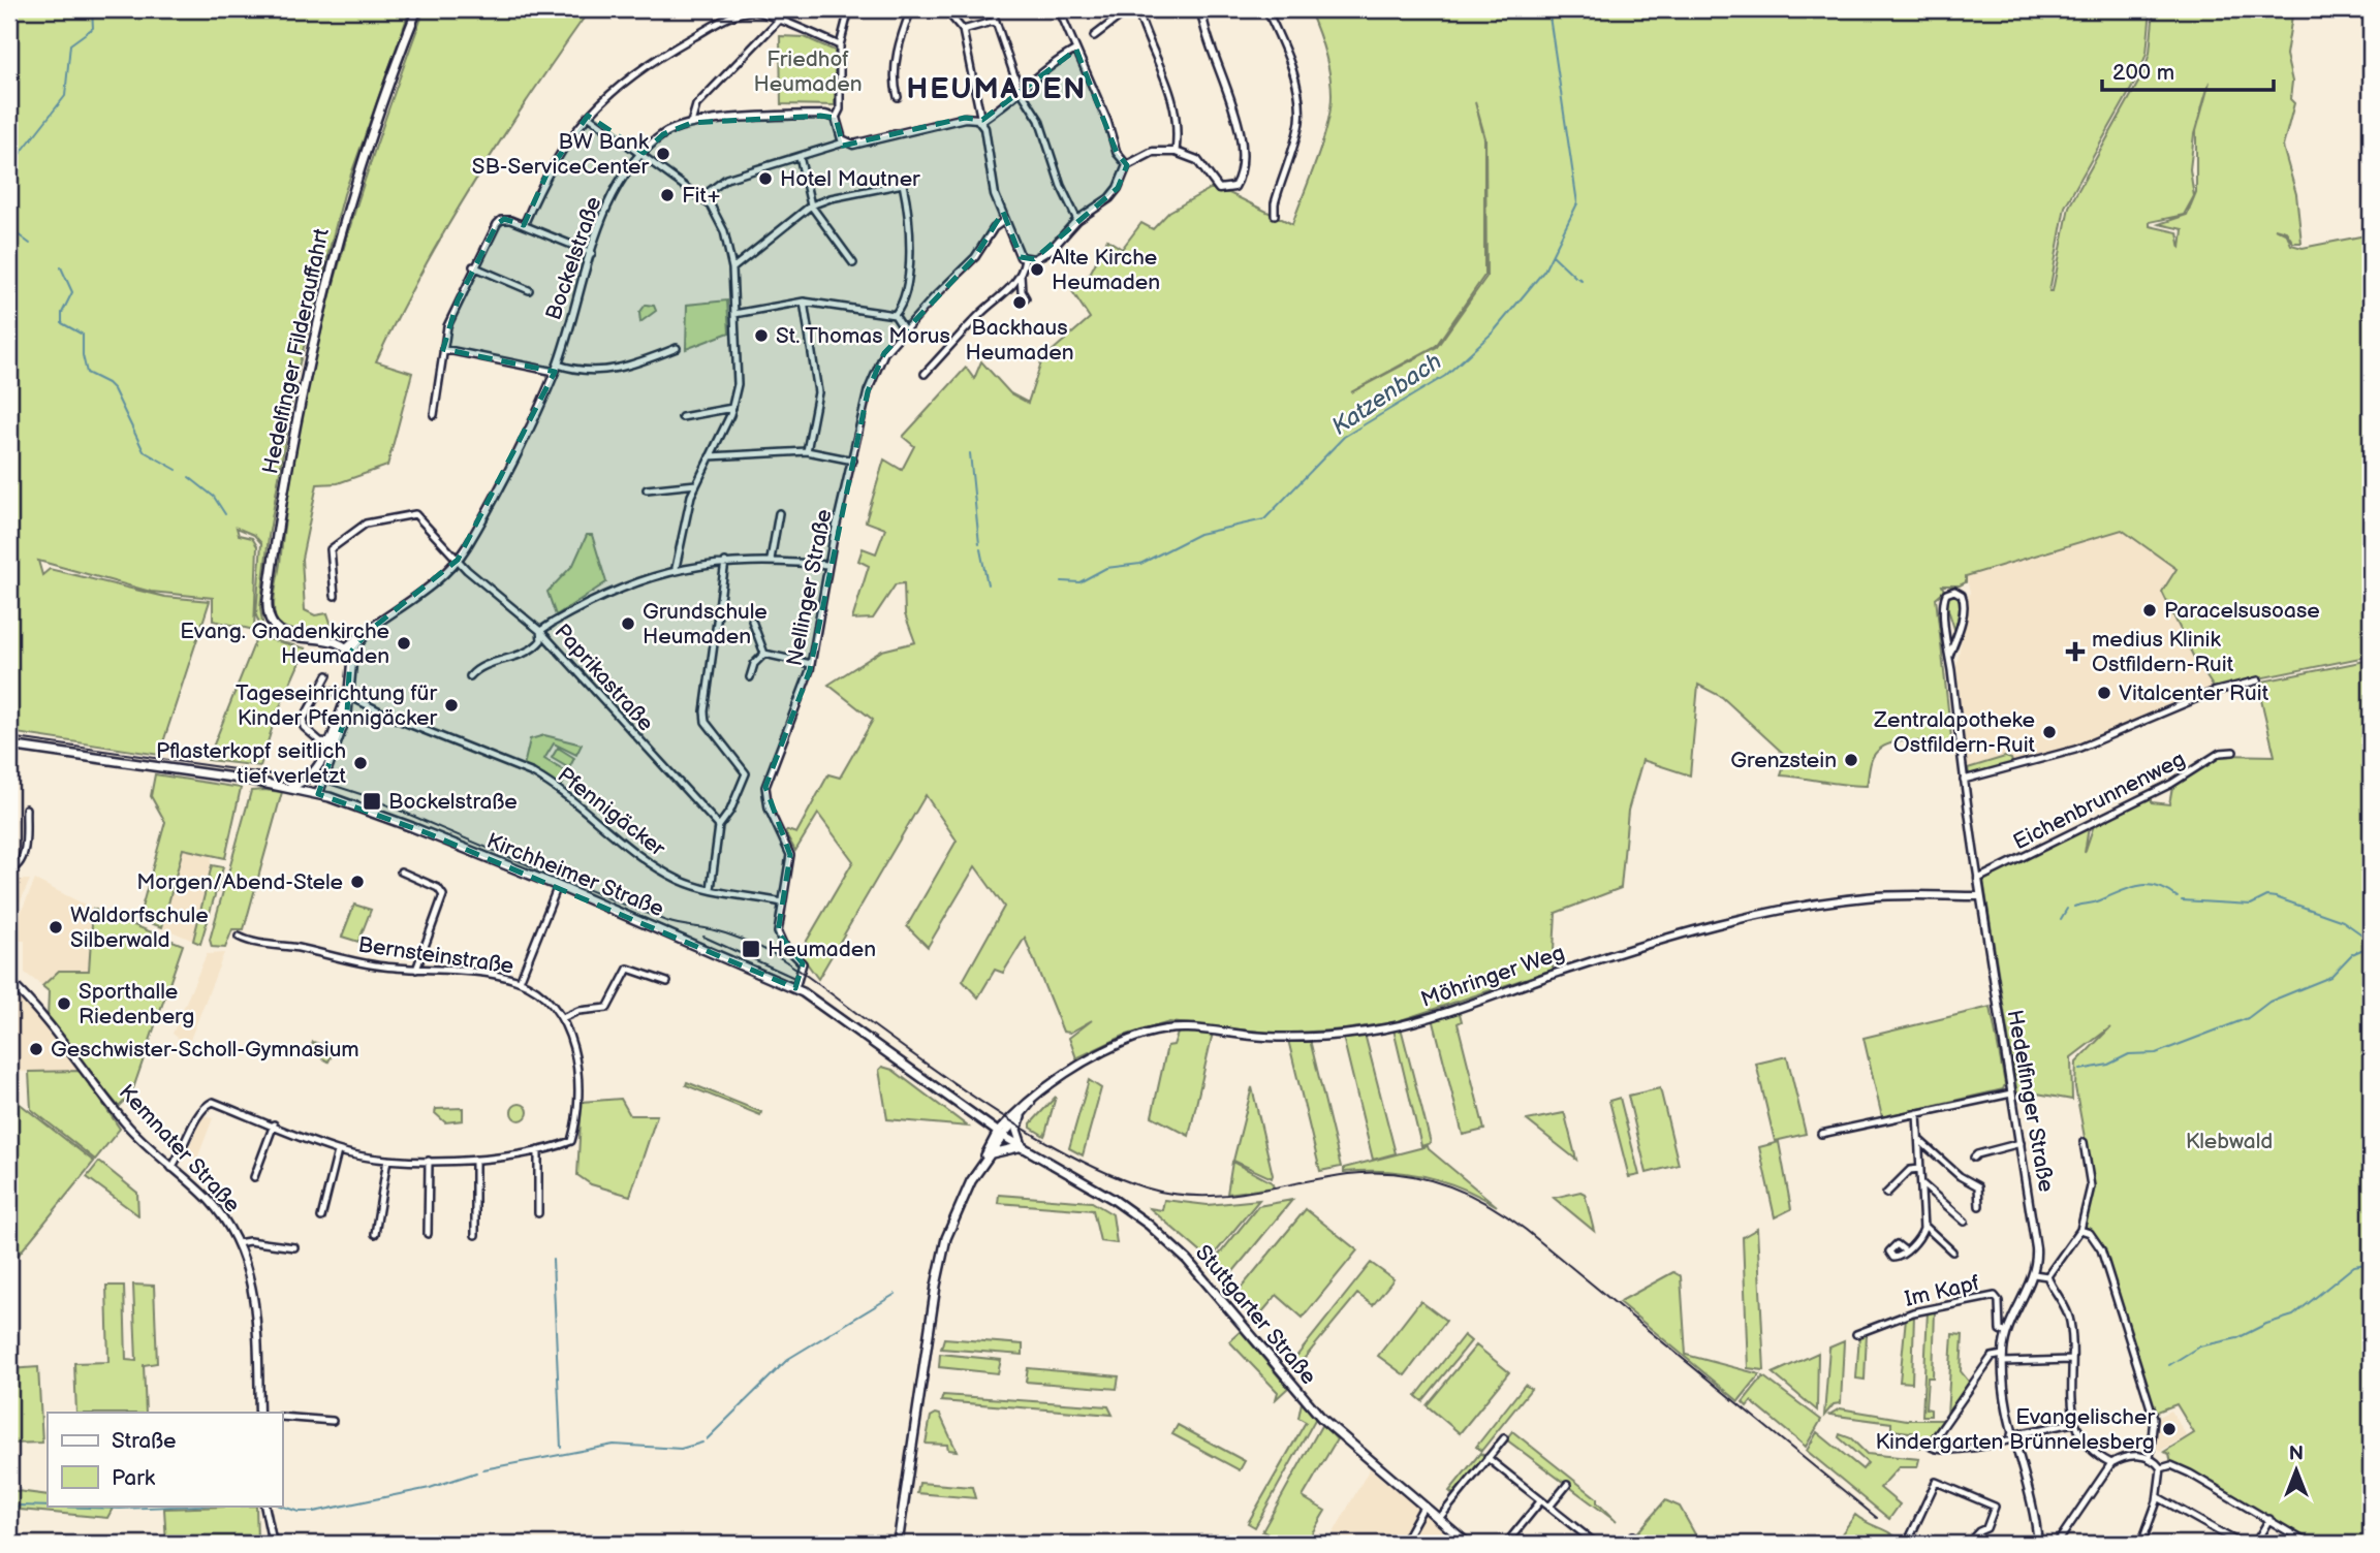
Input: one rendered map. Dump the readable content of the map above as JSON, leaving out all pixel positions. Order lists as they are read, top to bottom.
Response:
{
  "streets": {
    "main road": ["Hedelfinger Filderauffahrt", "Kirchheimer Straße", "Stuttgarter Straße"],
    "street": [
      "Bockelstraße",
      "Nellinger Straße",
      "Paprikastraße",
      "Eichenbrunnenweg",
      "Pfennigäcker",
      "Bernsteinstraße",
      "Möhringer Weg",
      "Hedelfinger Straße",
      "Kemnater Straße",
      "Im Kapf"
    ]
  },
  "crossings": [
    ["Bockelstraße", "Hedelfinger Filderauffahrt"],
    ["Bockelstraße", "Paprikastraße"],
    ["Nellinger Straße", "Pfennigäcker"],
    ["Nellinger Straße", "Kirchheimer Straße"],
    ["Eichenbrunnenweg", "Hedelfinger Straße"],
    ["Kirchheimer Straße", "Möhringer Weg"],
    ["Kirchheimer Straße", "Stuttgarter Straße"],
    ["Bernsteinstraße", "Kemnater Straße"],
    ["Möhringer Weg", "Hedelfinger Straße"],
    ["Möhringer Weg", "Stuttgarter Straße"],
    ["Hedelfinger Straße", "Im Kapf"]
  ],
  "districts": ["HEUMADEN"],
  "water": ["Katzenbach"],
  "parks": ["Friedhof Heumaden", "Klebwald"],
  "places": {
    "other": [
      "BW Bank SB-ServiceCenter",
      "Hotel Mautner",
      "Fit+",
      "Alte Kirche Heumaden",
      "Backhaus Heumaden",
      "St. Thomas Morus",
      "Paracelsusoase",
      "Grundschule Heumaden",
      "Evang. Gnadenkirche Heumaden",
      "Vitalcenter Ruit",
      "Tageseinrichtung für Kinder Pfennigäcker",
      "Zentralapotheke Ostfildern-Ruit",
      "Grenzstein",
      "Pflasterkopf seitlich tief verletzt",
      "Morgen/Abend-Stele",
      "Waldorfschule Silberwald",
      "Sporthalle Riedenberg",
      "Geschwister-Scholl-Gymnasium",
      "Evangelischer Kindergarten Brünnelesberg"
    ],
    "health": ["medius Klinik Ostfildern-Ruit"],
    "transit": ["Bockelstraße", "Heumaden"]
  },
  "legend": ["Straße", "Park"],
  "scale_bar": "200 m",
  "north": "top"
}
